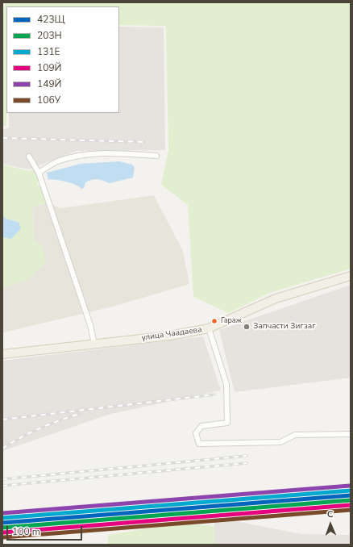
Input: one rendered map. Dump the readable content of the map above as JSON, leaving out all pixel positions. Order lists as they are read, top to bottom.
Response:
{
  "streets": {
    "main road": ["улица Чаадаева"]
  },
  "places": ["Гараж", "Запчасти Зигзаг"],
  "lines": [
    "transit line 149Й",
    "transit line 131Е",
    "transit line 423Щ",
    "transit line 203Н",
    "transit line 109Й",
    "transit line 106У"
  ],
  "legend": [
    "423Щ",
    "203Н",
    "131Е",
    "109Й",
    "149Й",
    "106У"
  ],
  "scale_bar": "100 m",
  "north": "top"
}
